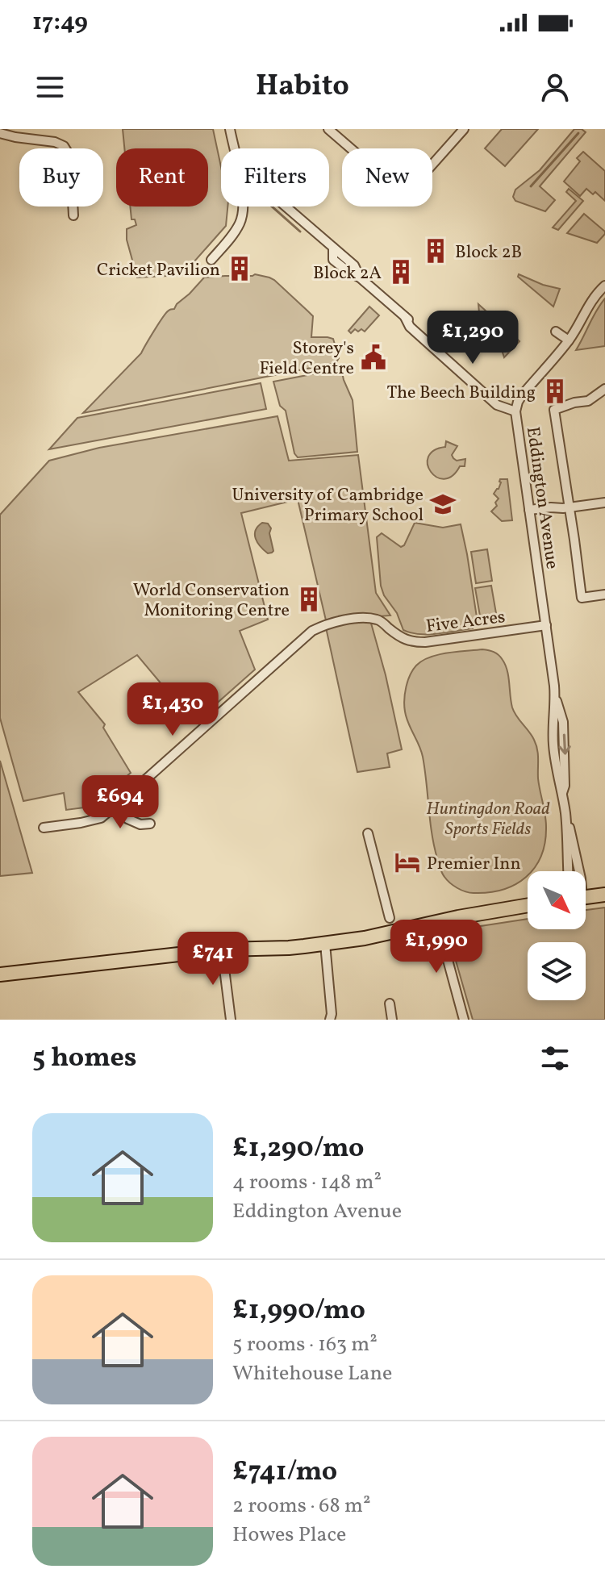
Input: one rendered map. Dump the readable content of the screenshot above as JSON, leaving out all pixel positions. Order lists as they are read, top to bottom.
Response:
{
  "streets": {
    "street": ["Eddington Avenue", "Five Acres"]
  },
  "crossings": [
    ["Eddington Avenue", "Five Acres"]
  ],
  "parks": ["Huntingdon Road Sports Fields"],
  "places": {
    "building": [
      "Block 2B",
      "Cricket Pavilion",
      "Block 2A",
      "The Beech Building",
      "World Conservation Monitoring Centre"
    ],
    "public building": ["Storey's Field Centre"],
    "school or university": ["University of Cambridge Primary School"],
    "hotel": ["Premier Inn"]
  },
  "north": "bottom right",
  "page": {
    "status": "17:49",
    "header": "Habito",
    "chip": [
      "Buy",
      "Rent",
      "Filters",
      "New"
    ],
    "price": [
      "£1,290",
      "£1,430",
      "£694",
      "£1,990",
      "£741"
    ],
    "heading": "5 homes",
    "list": [
      {
        "name": "£1,290/mo",
        "note": "4 rooms · 148 m² · Eddington Avenue"
      },
      {
        "name": "£1,990/mo",
        "note": "5 rooms · 163 m² · Whitehouse Lane"
      },
      {
        "name": "£741/mo",
        "note": "2 rooms · 68 m² · Howes Place"
      }
    ]
  }
}
